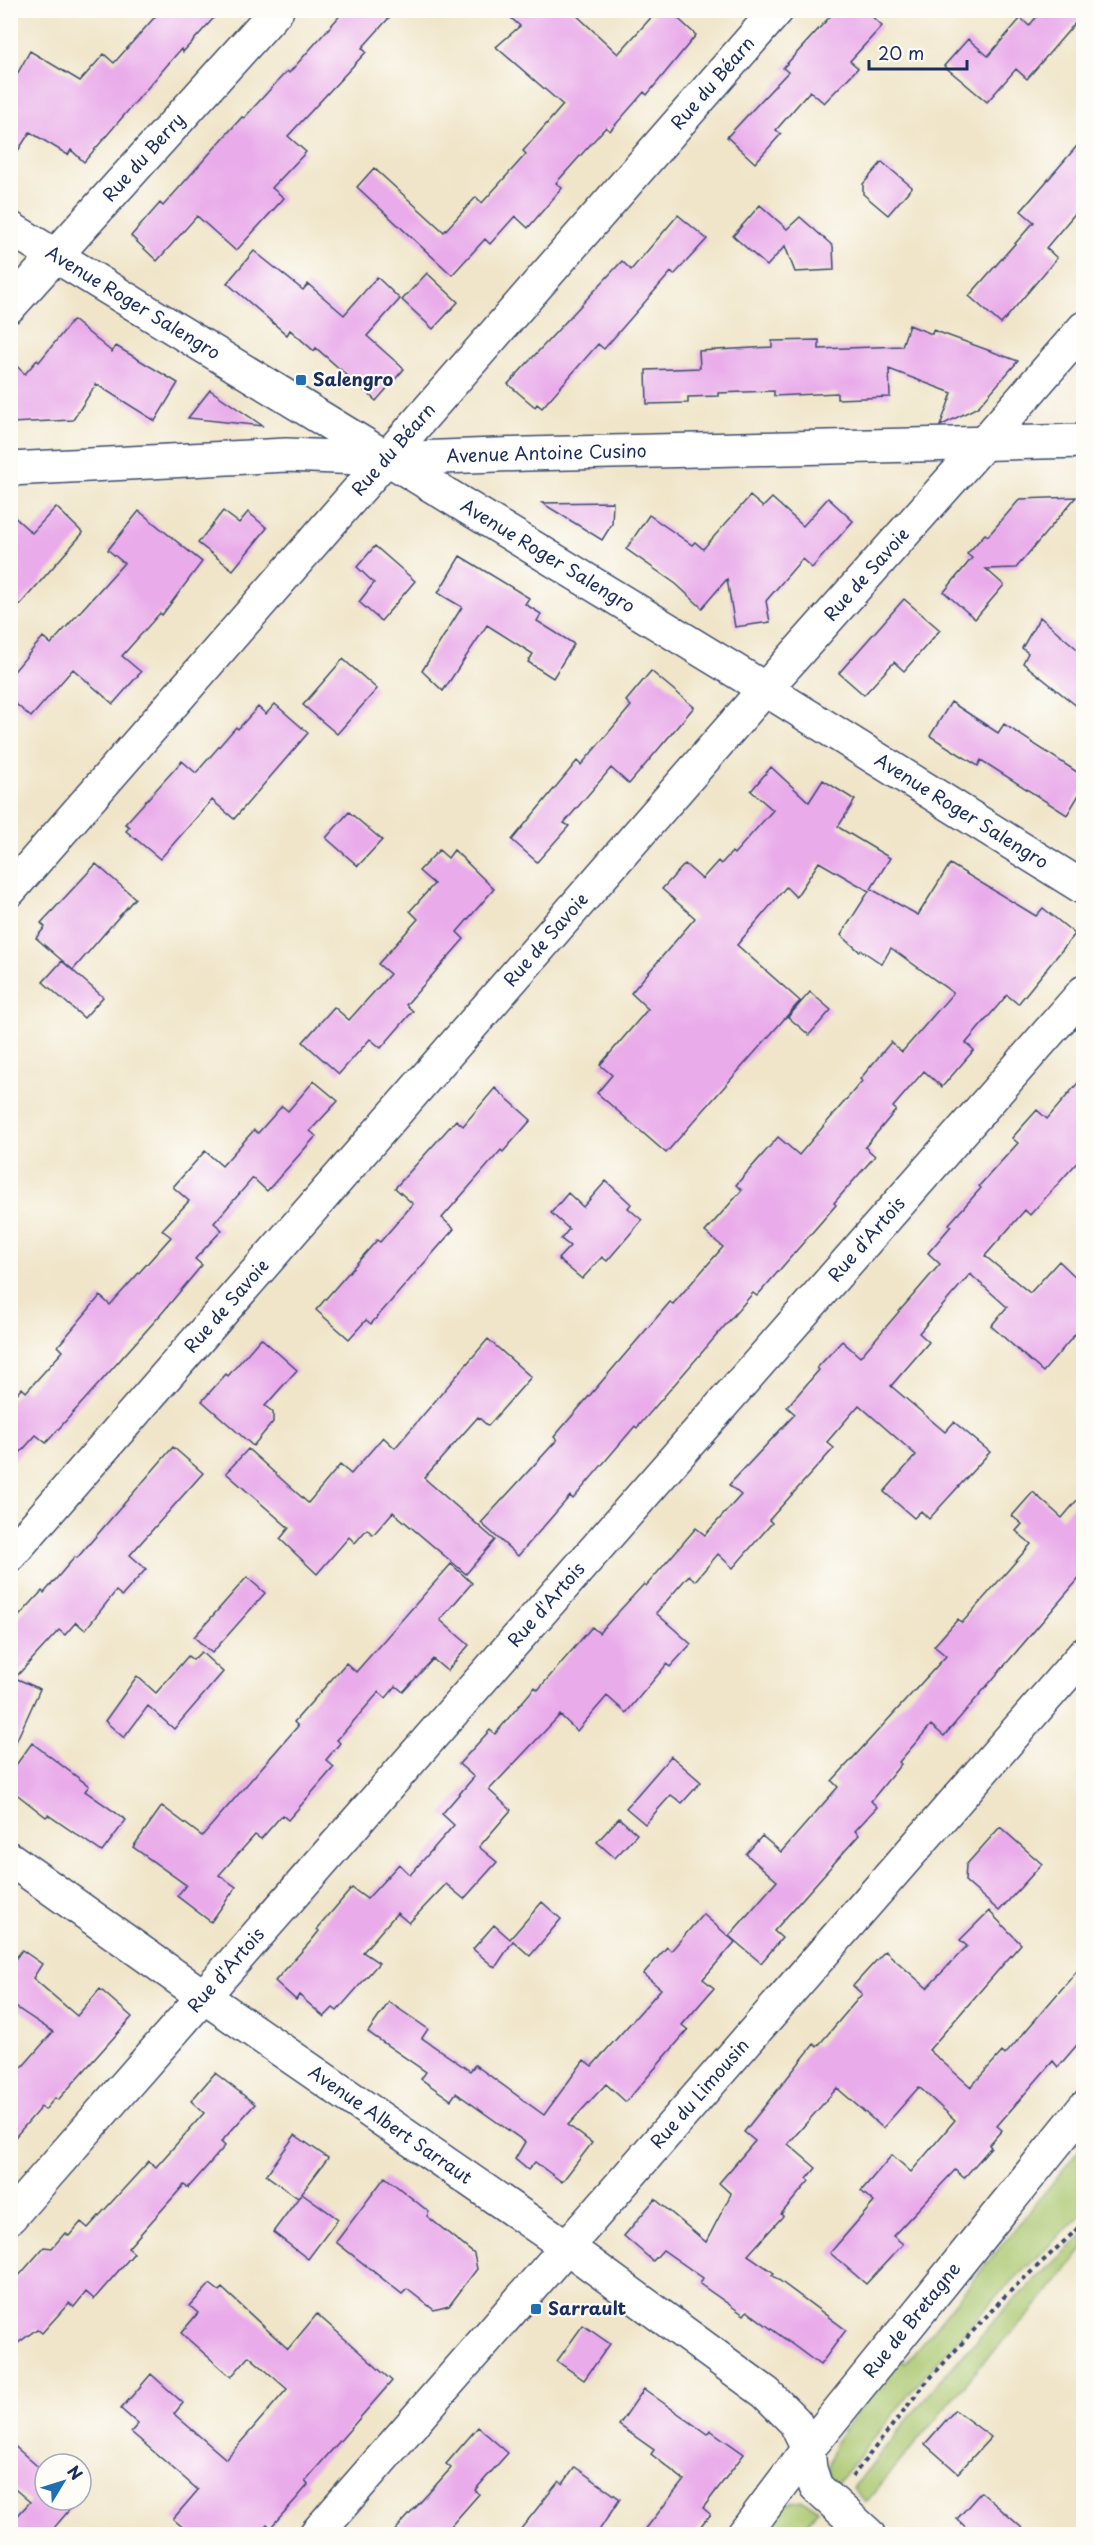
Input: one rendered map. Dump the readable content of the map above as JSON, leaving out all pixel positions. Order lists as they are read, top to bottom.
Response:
{
  "streets": {
    "street": [
      "Rue du Béarn",
      "Rue du Berry",
      "Avenue Roger Salengro",
      "Avenue Antoine Cusino",
      "Rue de Savoie",
      "Rue d'Artois",
      "Rue du Limousin",
      "Avenue Albert Sarraut",
      "Rue de Bretagne"
    ]
  },
  "crossings": [
    ["Rue du Béarn", "Avenue Roger Salengro"],
    ["Rue du Béarn", "Avenue Antoine Cusino"],
    ["Rue du Berry", "Avenue Roger Salengro"],
    ["Avenue Roger Salengro", "Avenue Antoine Cusino"],
    ["Avenue Roger Salengro", "Rue de Savoie"],
    ["Avenue Antoine Cusino", "Rue de Savoie"],
    ["Rue d'Artois", "Avenue Albert Sarraut"],
    ["Rue du Limousin", "Avenue Albert Sarraut"],
    ["Avenue Albert Sarraut", "Rue de Bretagne"]
  ],
  "places": {
    "transit": ["Salengro", "Sarrault"]
  },
  "scale_bar": "20 m",
  "north": "top right"
}
